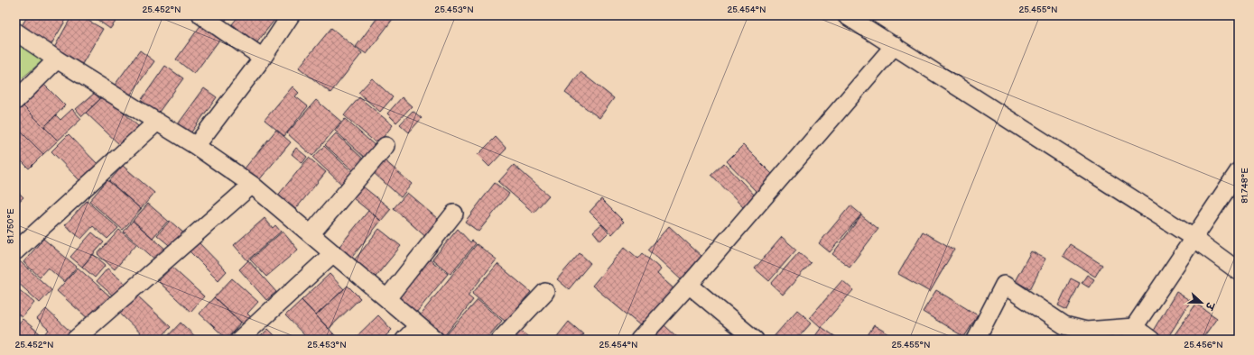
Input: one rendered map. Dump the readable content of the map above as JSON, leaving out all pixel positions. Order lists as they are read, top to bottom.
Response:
{
  "north": "right",
  "coordinates": [
    "25.452°N",
    "25.453°N",
    "25.454°N",
    "25.455°N",
    "81.748°E",
    "81.750°E",
    "25.456°N"
  ]
}
